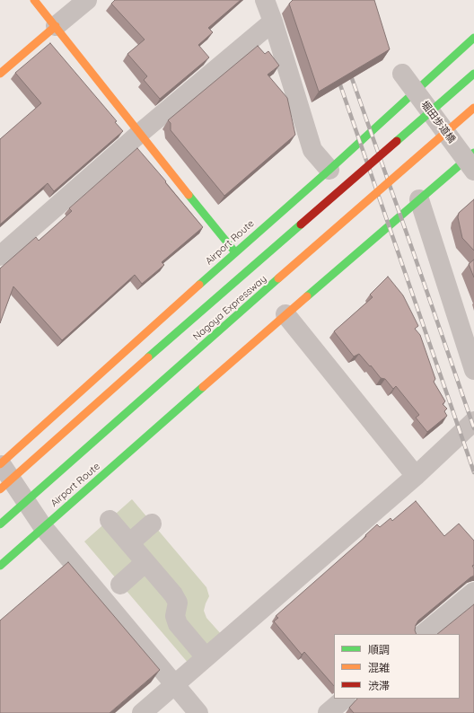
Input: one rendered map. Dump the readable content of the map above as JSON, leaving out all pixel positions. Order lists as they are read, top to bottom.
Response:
{
  "streets": {
    "main road": ["Airport Route", "Nagoya Expressway"],
    "street": ["堀田歩道橋"]
  },
  "legend": ["順調", "混雑", "渋滞"]
}
